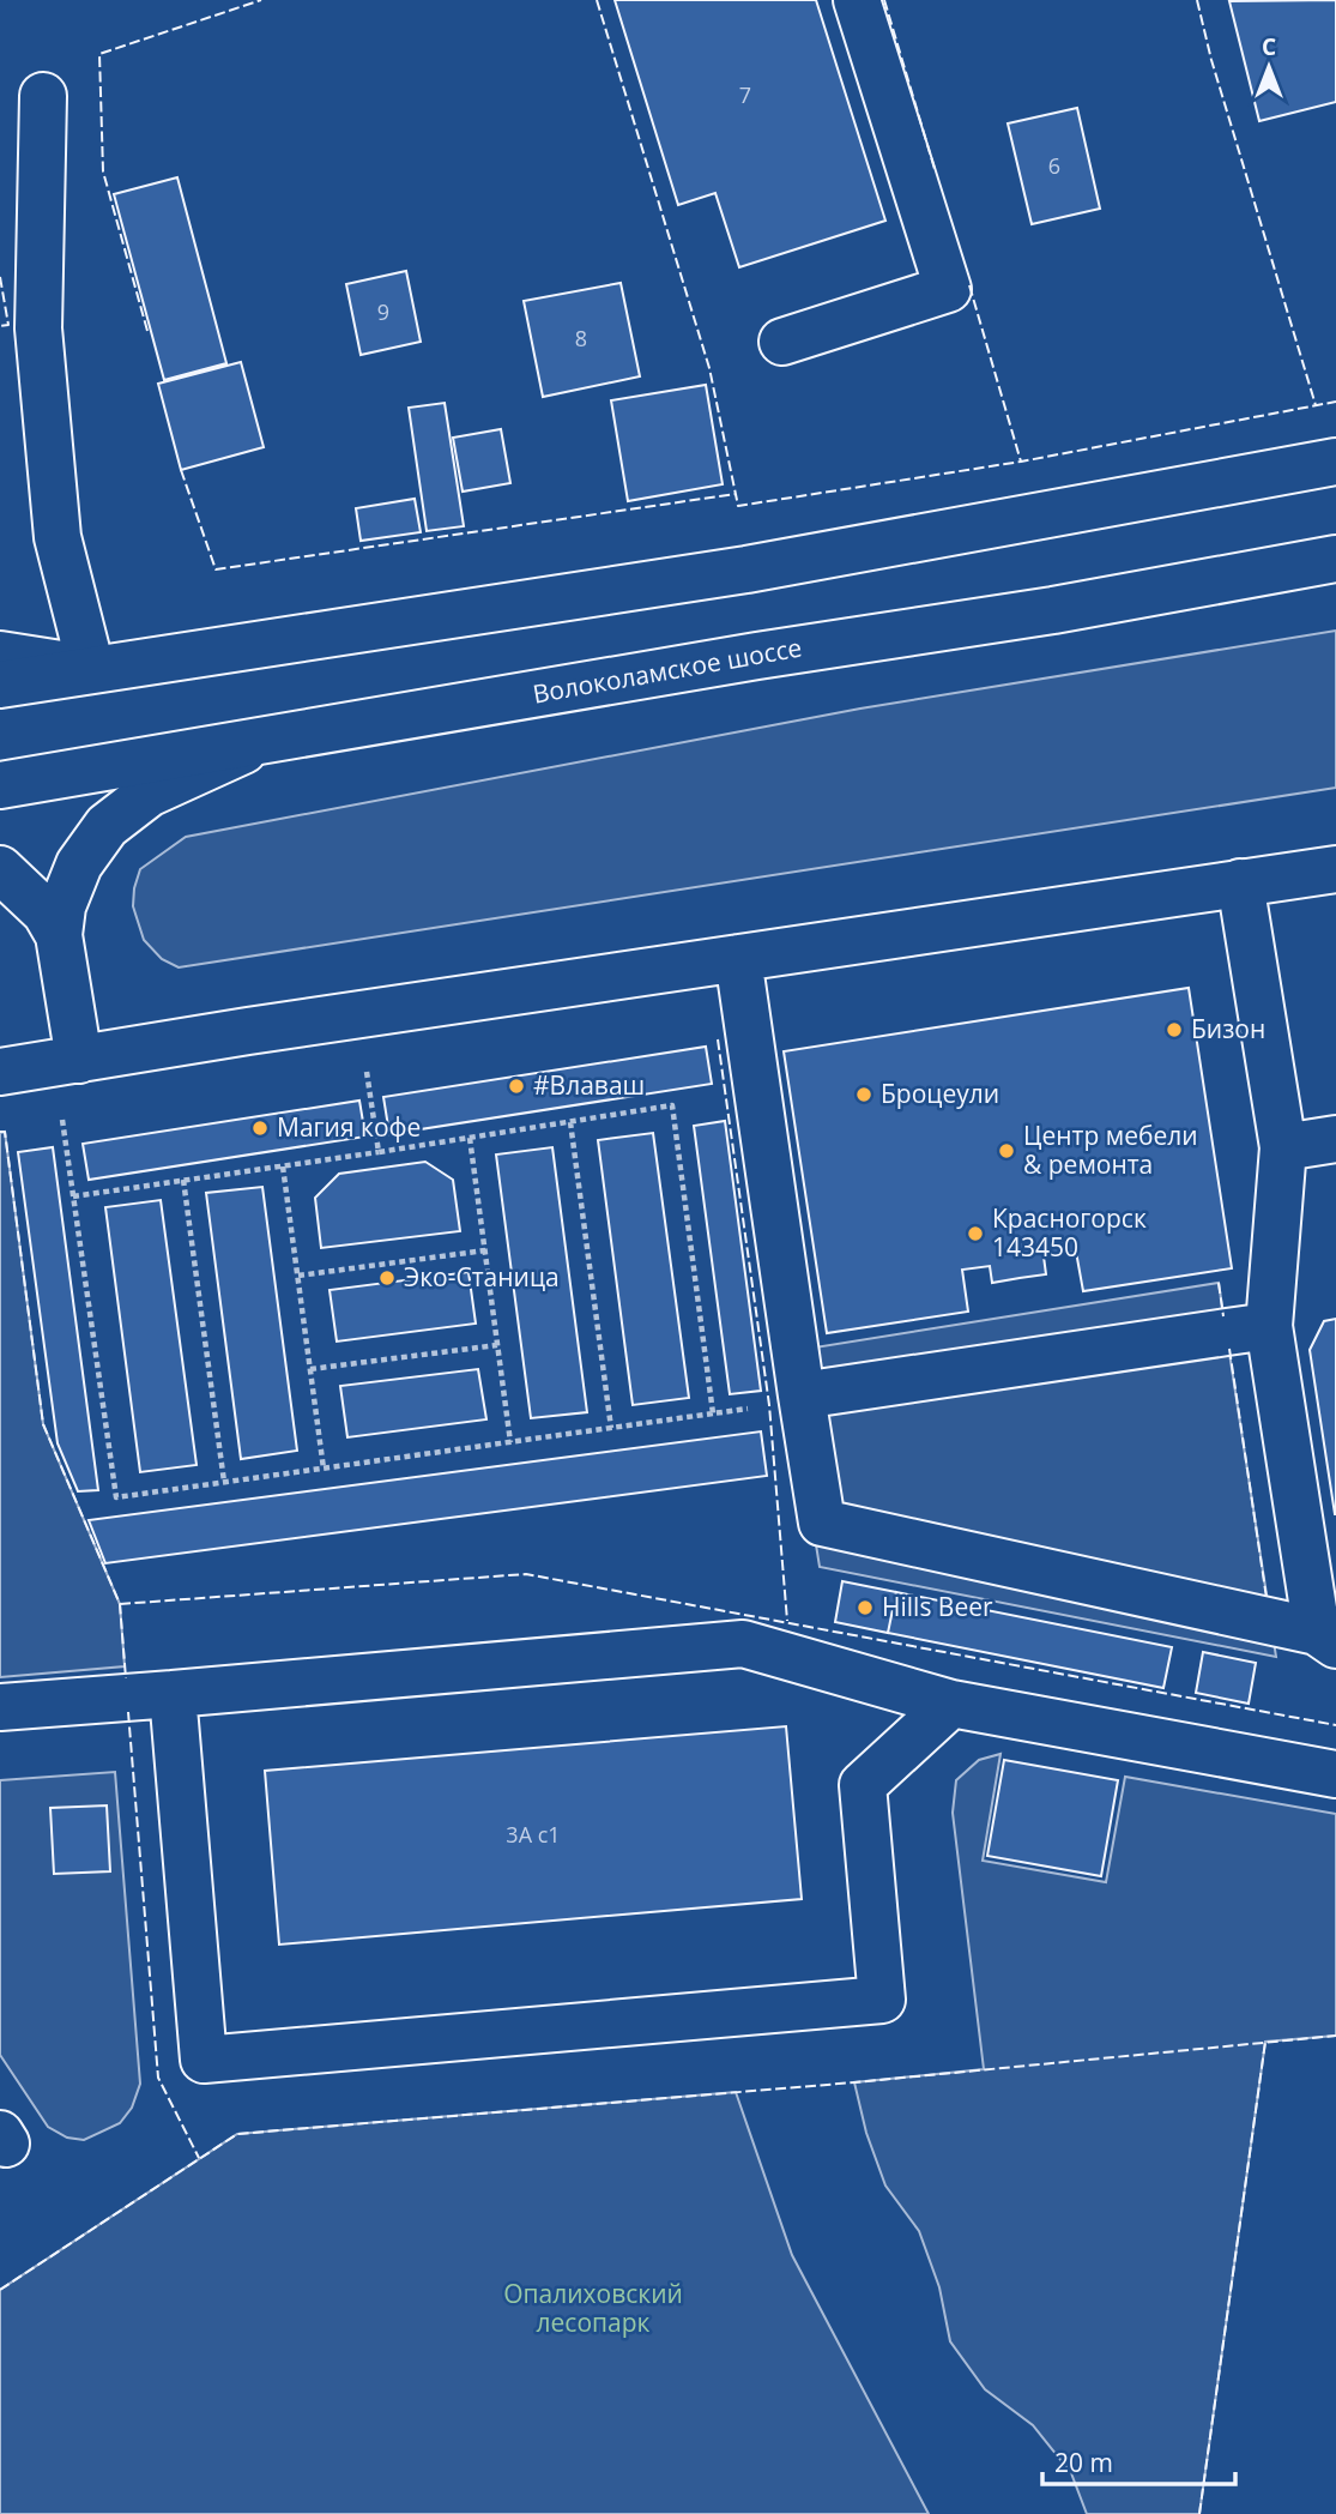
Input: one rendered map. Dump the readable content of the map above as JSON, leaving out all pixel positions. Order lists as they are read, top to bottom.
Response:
{
  "streets": {
    "main road": ["Волоколамское шоссе"]
  },
  "parks": ["Опалиховский лесопарк"],
  "places": [
    "Бизон",
    "#Влаваш",
    "Броцеули",
    "Магия кофе",
    "Центр мебели & ремонта",
    "Красногорск 143450",
    "Эко-Станица",
    "Hills Beer"
  ],
  "house_numbers": [
    "7",
    "6",
    "9",
    "8",
    "3А с1"
  ],
  "scale_bar": "20 m",
  "north": "top"
}
